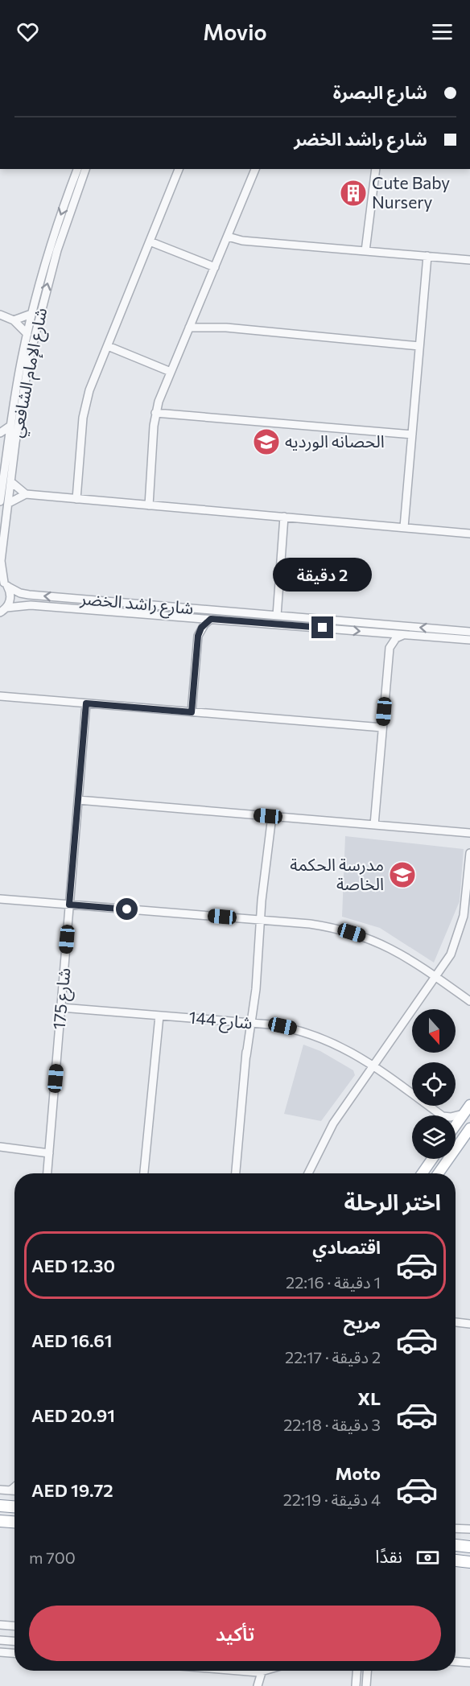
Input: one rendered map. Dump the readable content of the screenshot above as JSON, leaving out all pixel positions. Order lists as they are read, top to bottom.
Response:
{
  "streets": {
    "street": [
      "شارع الإمام الشافعي",
      "شارع راشد الخضر",
      "شارع 175",
      "شارع 144"
    ]
  },
  "crossings": [
    ["شارع الإمام الشافعي", "شارع راشد الخضر"],
    ["شارع 175", "شارع 144"]
  ],
  "places": {
    "building": ["Cute Baby Nursery"],
    "school or university": ["الحصانه الورديه", "مدرسة الحكمة الخاصة"]
  },
  "north": "bottom",
  "page": {
    "header": "Movio",
    "banner": ["شارع البصرة", "شارع راشد الخضر"],
    "bubble": "2 دقيقة",
    "heading": "اختر الرحلة",
    "list": [
      {
        "name": "اقتصادي",
        "note": "1 دقيقة · 22:16",
        "value": "AED 12.30"
      },
      {
        "name": "مريح",
        "note": "2 دقيقة · 22:17",
        "value": "AED 16.61"
      },
      {
        "name": "XL",
        "note": "3 دقيقة · 22:18",
        "value": "AED 20.91"
      },
      {
        "name": "Moto",
        "note": "4 دقيقة · 22:19",
        "value": "AED 19.72"
      }
    ],
    "pay": ["نقدًا", "700 m"],
    "buttons": "تأكيد"
  }
}
